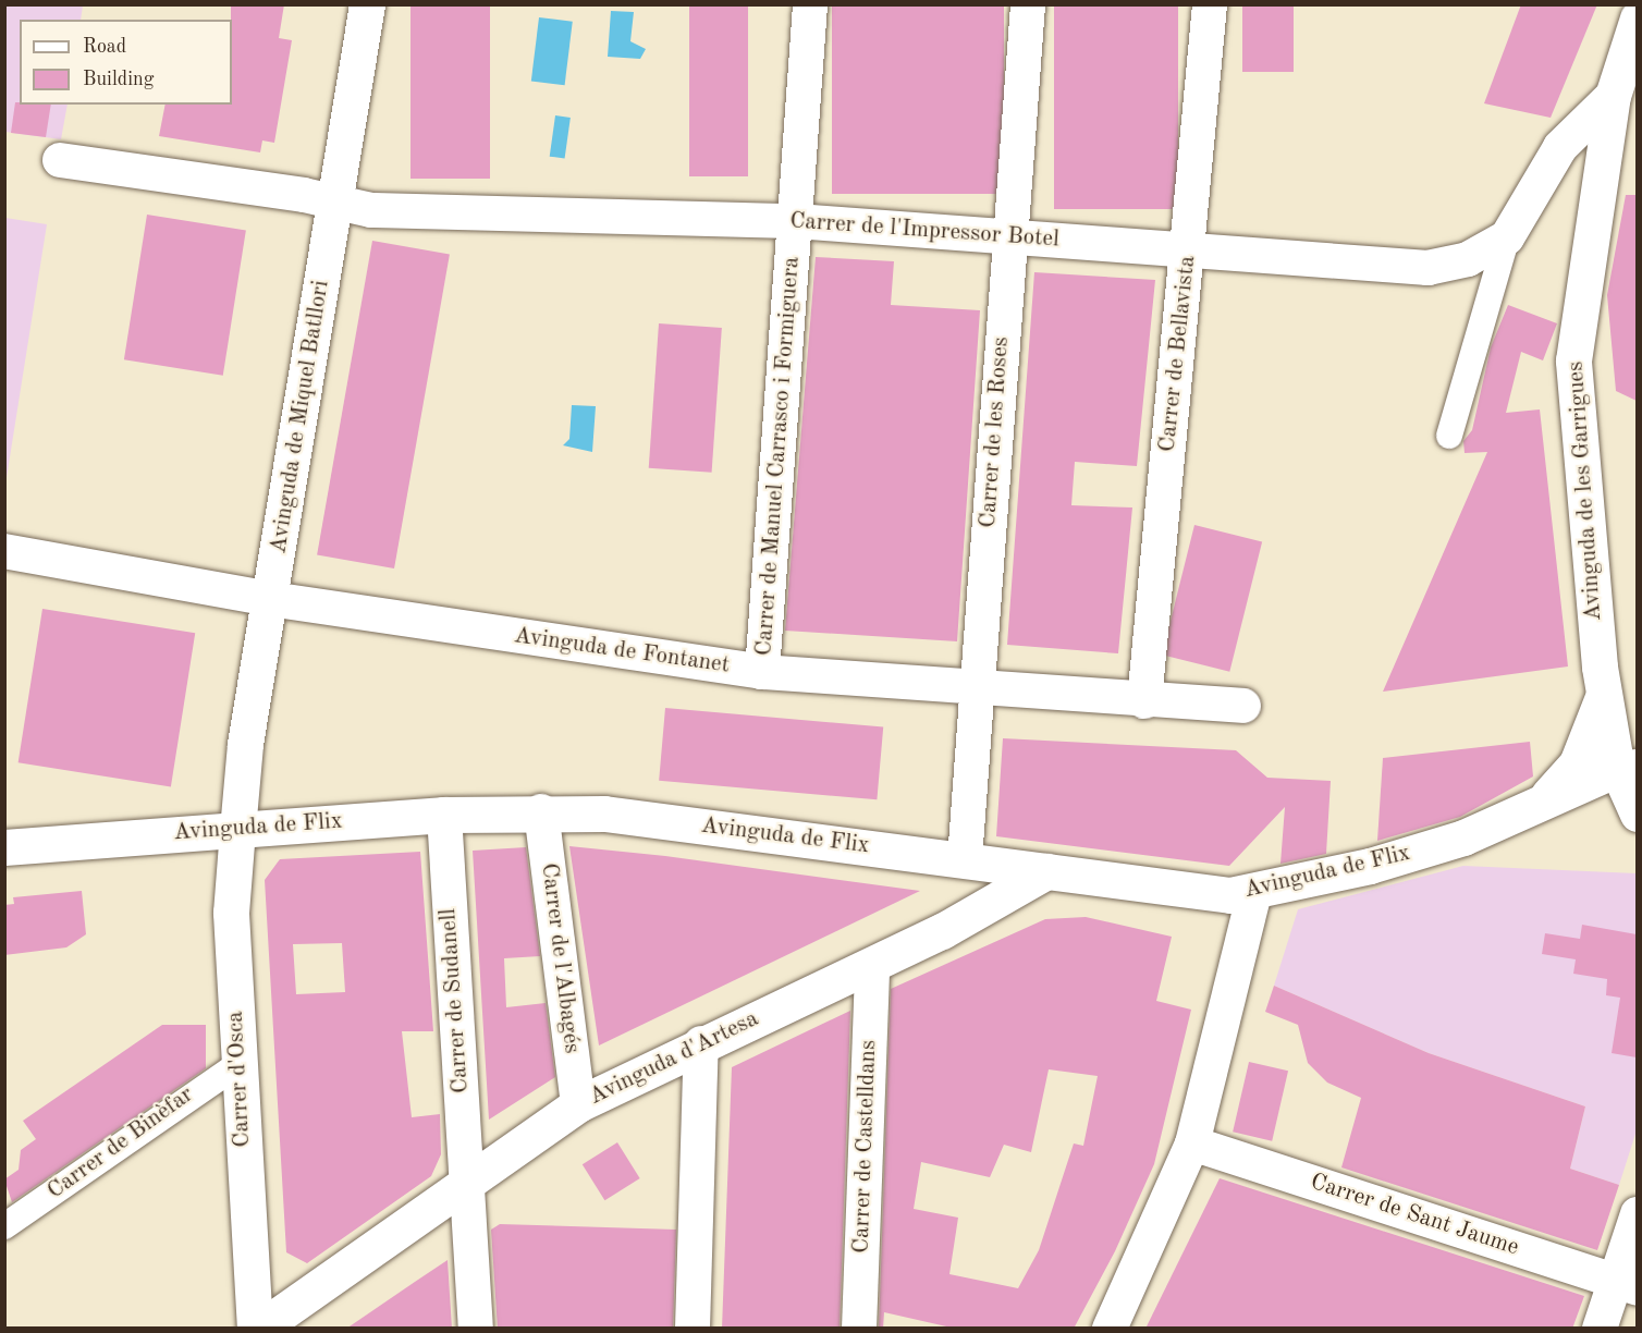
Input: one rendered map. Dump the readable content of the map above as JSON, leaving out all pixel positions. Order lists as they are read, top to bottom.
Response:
{
  "streets": {
    "main road": [
      "Avinguda de Miquel Batllori",
      "Avinguda de les Garrigues",
      "Avinguda de Flix",
      "Avinguda d'Artesa",
      "Carrer d'Osca"
    ],
    "street": [
      "Carrer de l'Impressor Botel",
      "Carrer de Bellavista",
      "Carrer de les Roses",
      "Carrer de Manuel Carrasco i Formiguera",
      "Avinguda de Fontanet",
      "Carrer de l'Albagés",
      "Carrer de Sudanell",
      "Carrer de Binèfar",
      "Carrer de Castelldans",
      "Carrer de Sant Jaume"
    ]
  },
  "crossings": [
    ["Carrer de l'Impressor Botel", "Carrer de Bellavista"],
    ["Carrer de l'Impressor Botel", "Avinguda de Miquel Batllori"],
    ["Carrer de l'Impressor Botel", "Carrer de les Roses"],
    ["Carrer de l'Impressor Botel", "Carrer de Manuel Carrasco i Formiguera"],
    ["Carrer de Bellavista", "Avinguda de Fontanet"],
    ["Avinguda de Miquel Batllori", "Avinguda de Fontanet"],
    ["Avinguda de Miquel Batllori", "Avinguda de Flix"],
    ["Avinguda de Miquel Batllori", "Carrer d'Osca"],
    ["Carrer de les Roses", "Avinguda de Fontanet"],
    ["Carrer de les Roses", "Avinguda de Flix"],
    ["Carrer de Manuel Carrasco i Formiguera", "Avinguda de Fontanet"],
    ["Avinguda de les Garrigues", "Avinguda de Flix"],
    ["Avinguda de Flix", "Carrer de l'Albagés"],
    ["Avinguda de Flix", "Carrer de Sudanell"],
    ["Avinguda de Flix", "Avinguda d'Artesa"],
    ["Avinguda de Flix", "Carrer d'Osca"],
    ["Carrer de l'Albagés", "Avinguda d'Artesa"],
    ["Carrer de Sudanell", "Avinguda d'Artesa"],
    ["Avinguda d'Artesa", "Carrer d'Osca"],
    ["Avinguda d'Artesa", "Carrer de Castelldans"],
    ["Carrer d'Osca", "Carrer de Binèfar"]
  ],
  "legend": ["Road", "Building"]
}
